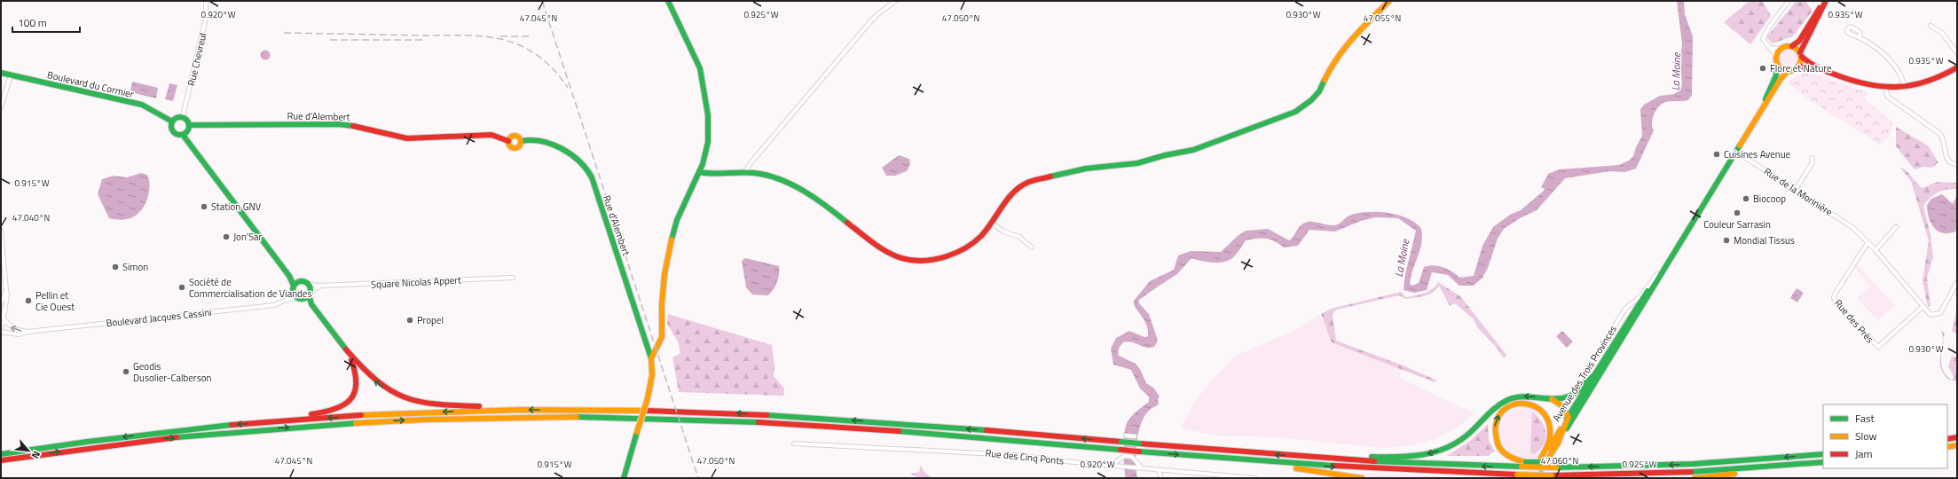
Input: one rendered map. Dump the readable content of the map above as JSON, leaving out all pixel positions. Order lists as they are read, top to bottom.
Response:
{
  "streets": {
    "main road": ["Boulevard du Cormier", "Rue d’Alembert", "Avenue des Trois Provinces"],
    "street": [
      "Rue Chevreul",
      "Rue de la Morinière",
      "Square Nicolas Appert",
      "Boulevard Jacques Cassini",
      "Rue des Prés",
      "Rue des Cinq Ponts"
    ]
  },
  "crossings": [
    ["Rue Chevreul", "Boulevard du Cormier"],
    ["Rue Chevreul", "Rue d’Alembert"],
    ["Boulevard du Cormier", "Rue d’Alembert"],
    ["Rue de la Morinière", "Rue des Prés"],
    ["Rue de la Morinière", "Avenue des Trois Provinces"],
    ["Square Nicolas Appert", "Boulevard Jacques Cassini"]
  ],
  "water": ["La Moine"],
  "places": [
    "Flore et Nature",
    "Cuisines Avenue",
    "Biocoop",
    "Station GNV",
    "Couleur Sarrasin",
    "Jon’Sar",
    "Mondial Tissus",
    "Simon",
    "Société de Commercialisation de Viandes",
    "Pellin et Cie Ouest",
    "Propel",
    "Geodis Dusolier-Calberson"
  ],
  "legend": ["Fast", "Slow", "Jam"],
  "scale_bar": "100 m",
  "north": "bottom right",
  "coordinates": [
    "0.935°W",
    "0.920°W",
    "0.925°W",
    "0.930°W",
    "47.045°N",
    "47.050°N",
    "47.055°N",
    "0.915°W",
    "47.040°N",
    "47.060°N"
  ]
}
